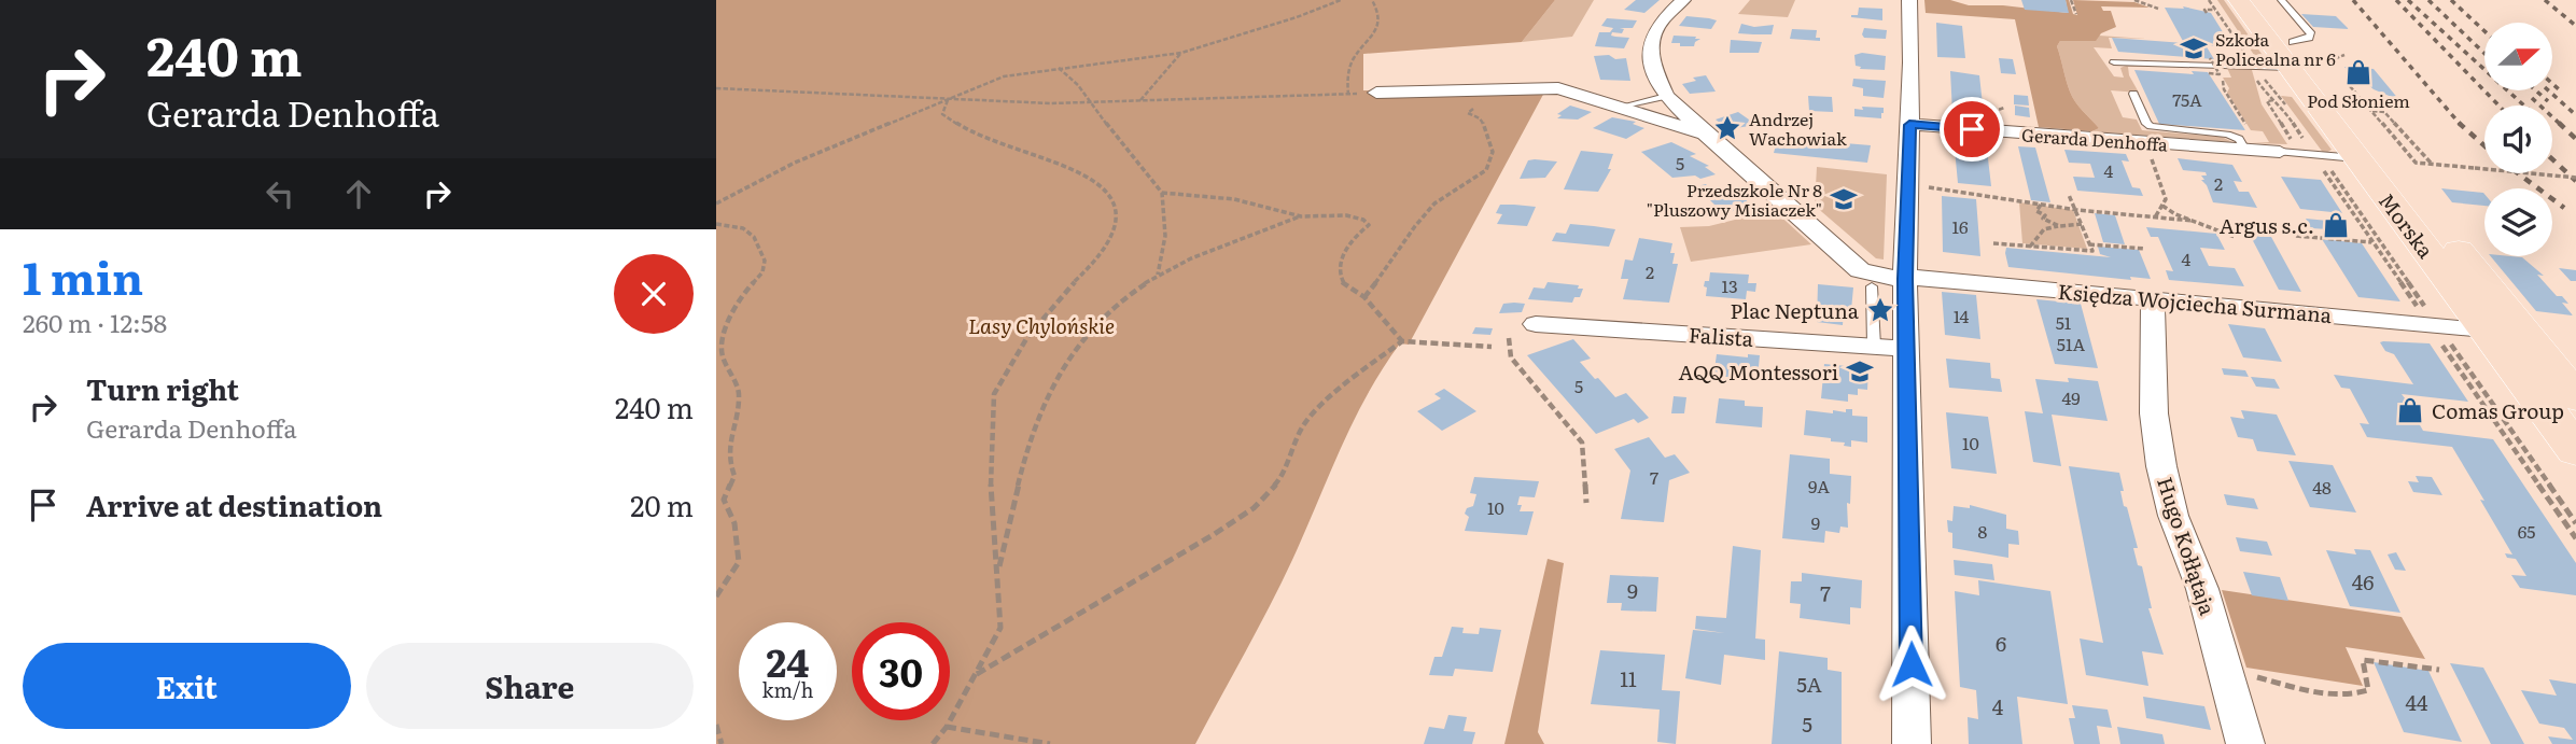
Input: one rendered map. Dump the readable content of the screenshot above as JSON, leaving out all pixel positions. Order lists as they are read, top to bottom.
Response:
{
  "streets": {
    "main road": ["Morska"],
    "street": [
      "Gerarda Denhoffa",
      "Księdza Wojciecha Surmana",
      "Falista",
      "Hugo Kołłątaja"
    ]
  },
  "crossings": [
    ["Morska", "Księdza Wojciecha Surmana"],
    ["Księdza Wojciecha Surmana", "Hugo Kołłątaja"]
  ],
  "parks": ["Lasy Chylońskie"],
  "places": {
    "school or university": ["Szkoła Policealna nr 6", "Przedszkole Nr 8 \"Pluszowy Misiaczek\"", "AQQ Montessori"],
    "shop": ["Pod Słoniem", "Argus s.c.", "Comas Group"],
    "place": ["Andrzej Wachowiak", "Plac Neptuna"]
  },
  "house_numbers": [
    "75A",
    "5",
    "4",
    "2",
    "16",
    "4",
    "2",
    "13",
    "14",
    "51",
    "51A",
    "5",
    "49",
    "10",
    "7",
    "9A",
    "48",
    "10",
    "9",
    "8",
    "65",
    "46",
    "9",
    "7",
    "6",
    "11",
    "5A",
    "44",
    "4",
    "5"
  ],
  "north": "right",
  "page": {
    "turn": ["240 m", "Gerarda Denhoffa"],
    "heading": ["1 min", "260 m · 12:58"],
    "list": [
      {
        "name": "Turn right",
        "note": "Gerarda Denhoffa",
        "value": "240 m"
      },
      {
        "name": "Arrive at destination",
        "value": "20 m"
      }
    ],
    "speed": "24 km/h",
    "limit": "30",
    "buttons": ["Exit", "Share"]
  }
}
